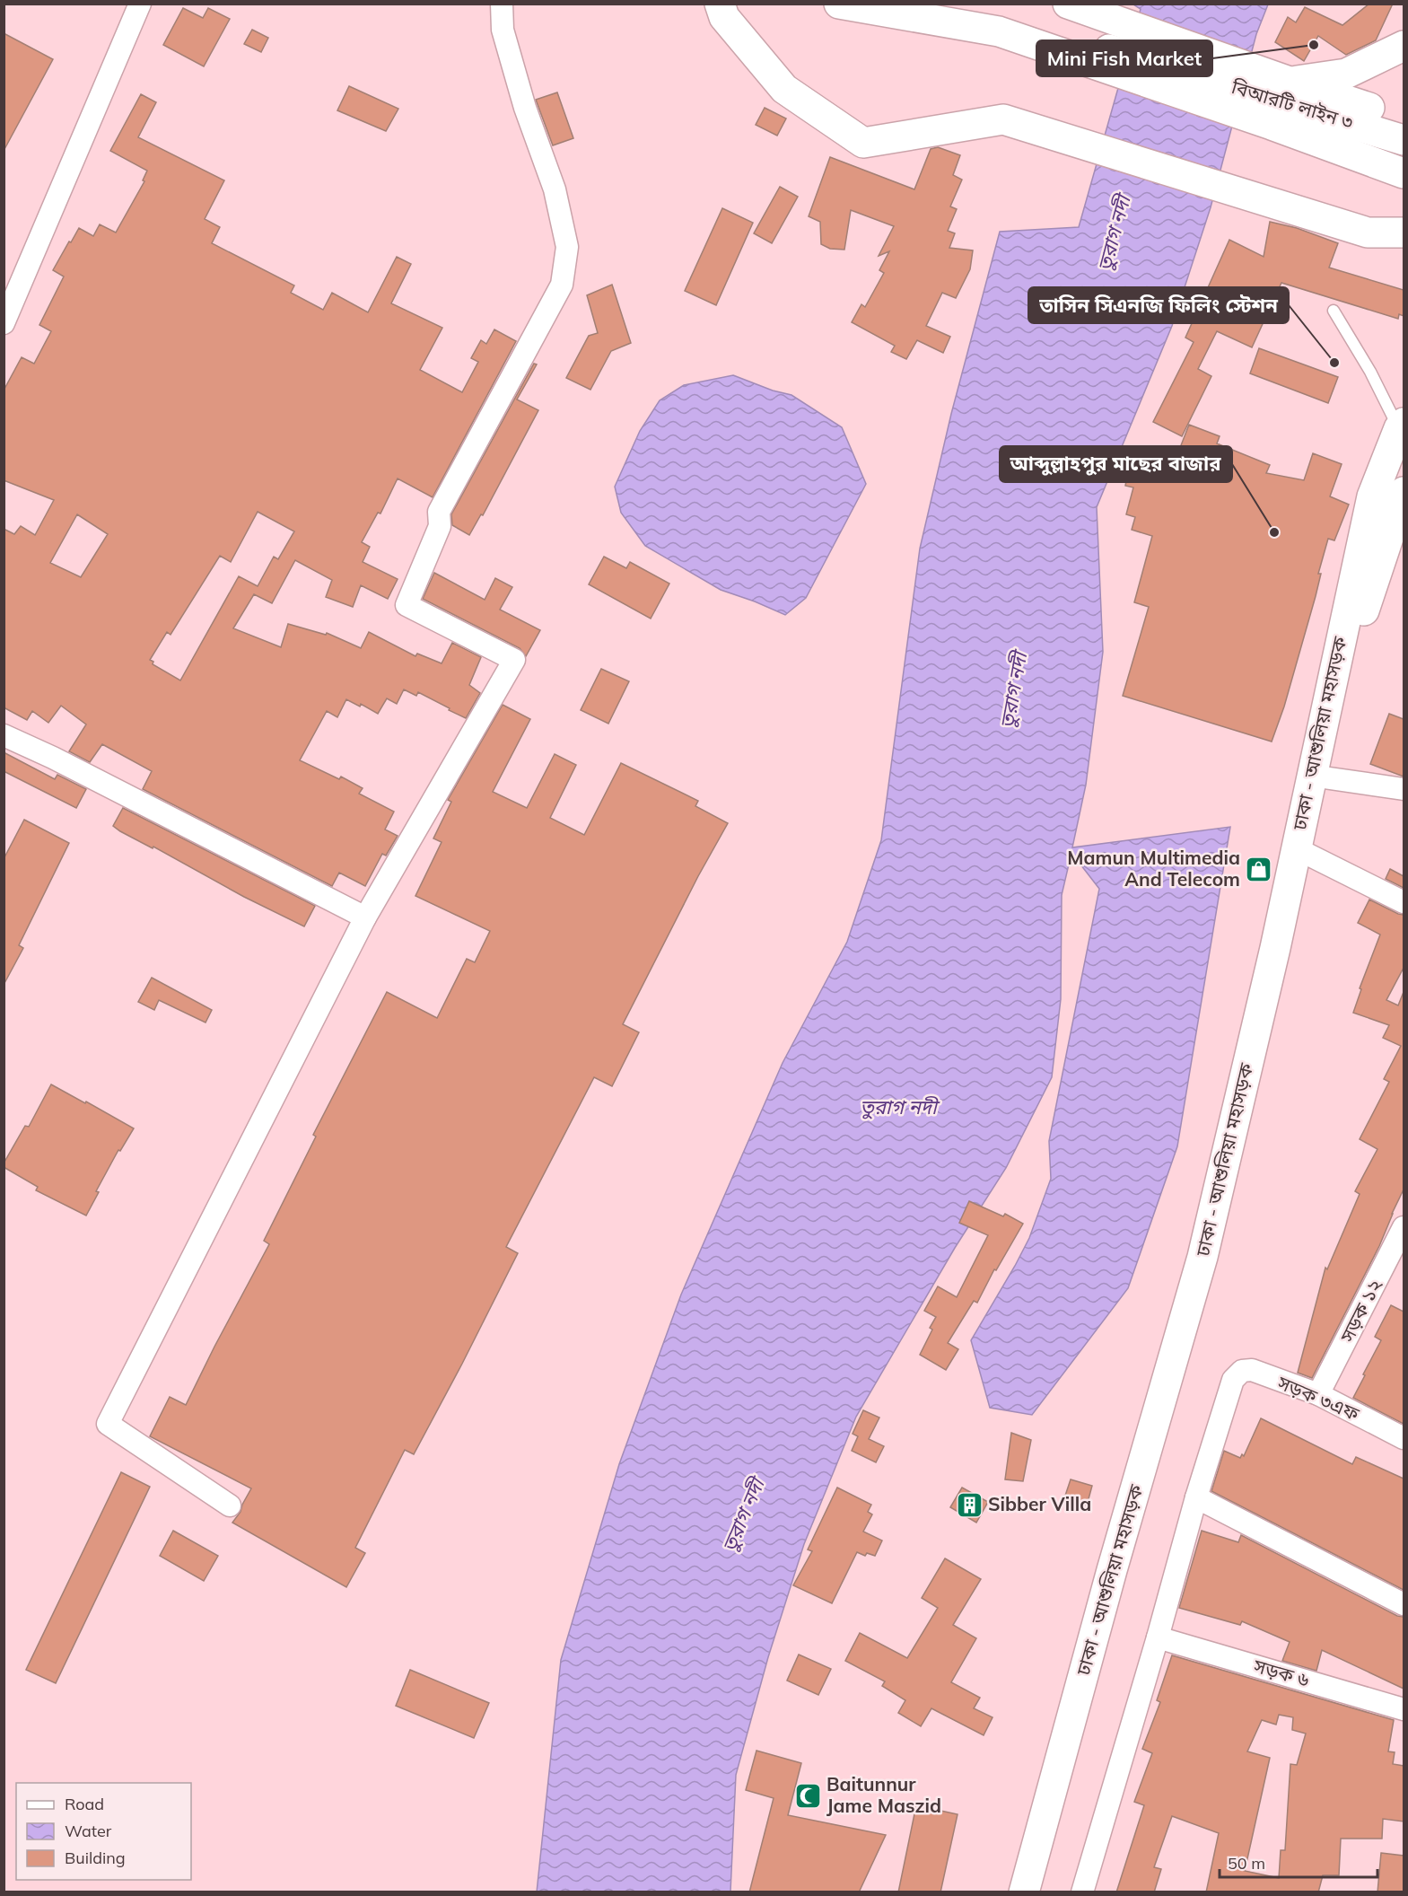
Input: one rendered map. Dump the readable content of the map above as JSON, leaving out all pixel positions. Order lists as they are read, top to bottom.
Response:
{
  "streets": {
    "highway": ["বিআরটি লাইন ৩", "ঢাকা - আশুলিয়া মহাসড়ক"],
    "street": ["সড়ক ১২", "সড়ক ৩এফ", "সড়ক ৬"]
  },
  "crossings": [
    ["সড়ক ১২", "সড়ক ৩এফ"]
  ],
  "water": ["তুরাগ নদী"],
  "places": {
    "other": ["Mini Fish Market", "তাসিন সিএনজি ফিলিং স্টেশন", "আব্দুল্লাহপুর মাছের বাজার"],
    "shop": ["Mamun Multimedia And Telecom"],
    "building": ["Sibber Villa"],
    "mosque": ["Baitunnur Jame Maszid"]
  },
  "legend": ["Road", "Water", "Building"],
  "scale_bar": "50 m"
}
